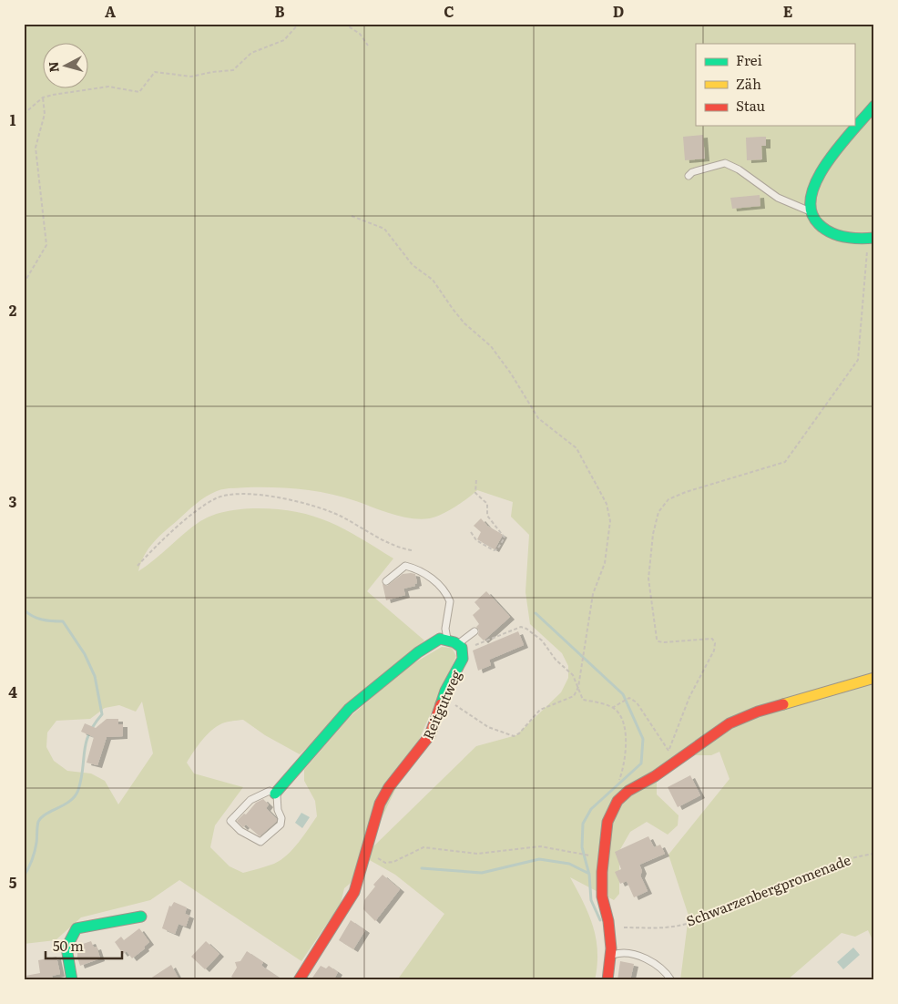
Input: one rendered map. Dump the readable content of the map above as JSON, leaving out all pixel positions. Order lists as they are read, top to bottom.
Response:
{
  "streets": {
    "street": ["Reitgutweg"],
    "path": ["Schwarzenbergpromenade"]
  },
  "legend": ["Frei", "Zäh", "Stau"],
  "scale_bar": "50 m",
  "north": "left",
  "grid": {
    "columns": [
      "A",
      "B",
      "C",
      "D",
      "E"
    ],
    "rows": [
      "1",
      "2",
      "3",
      "4",
      "5"
    ]
  }
}
